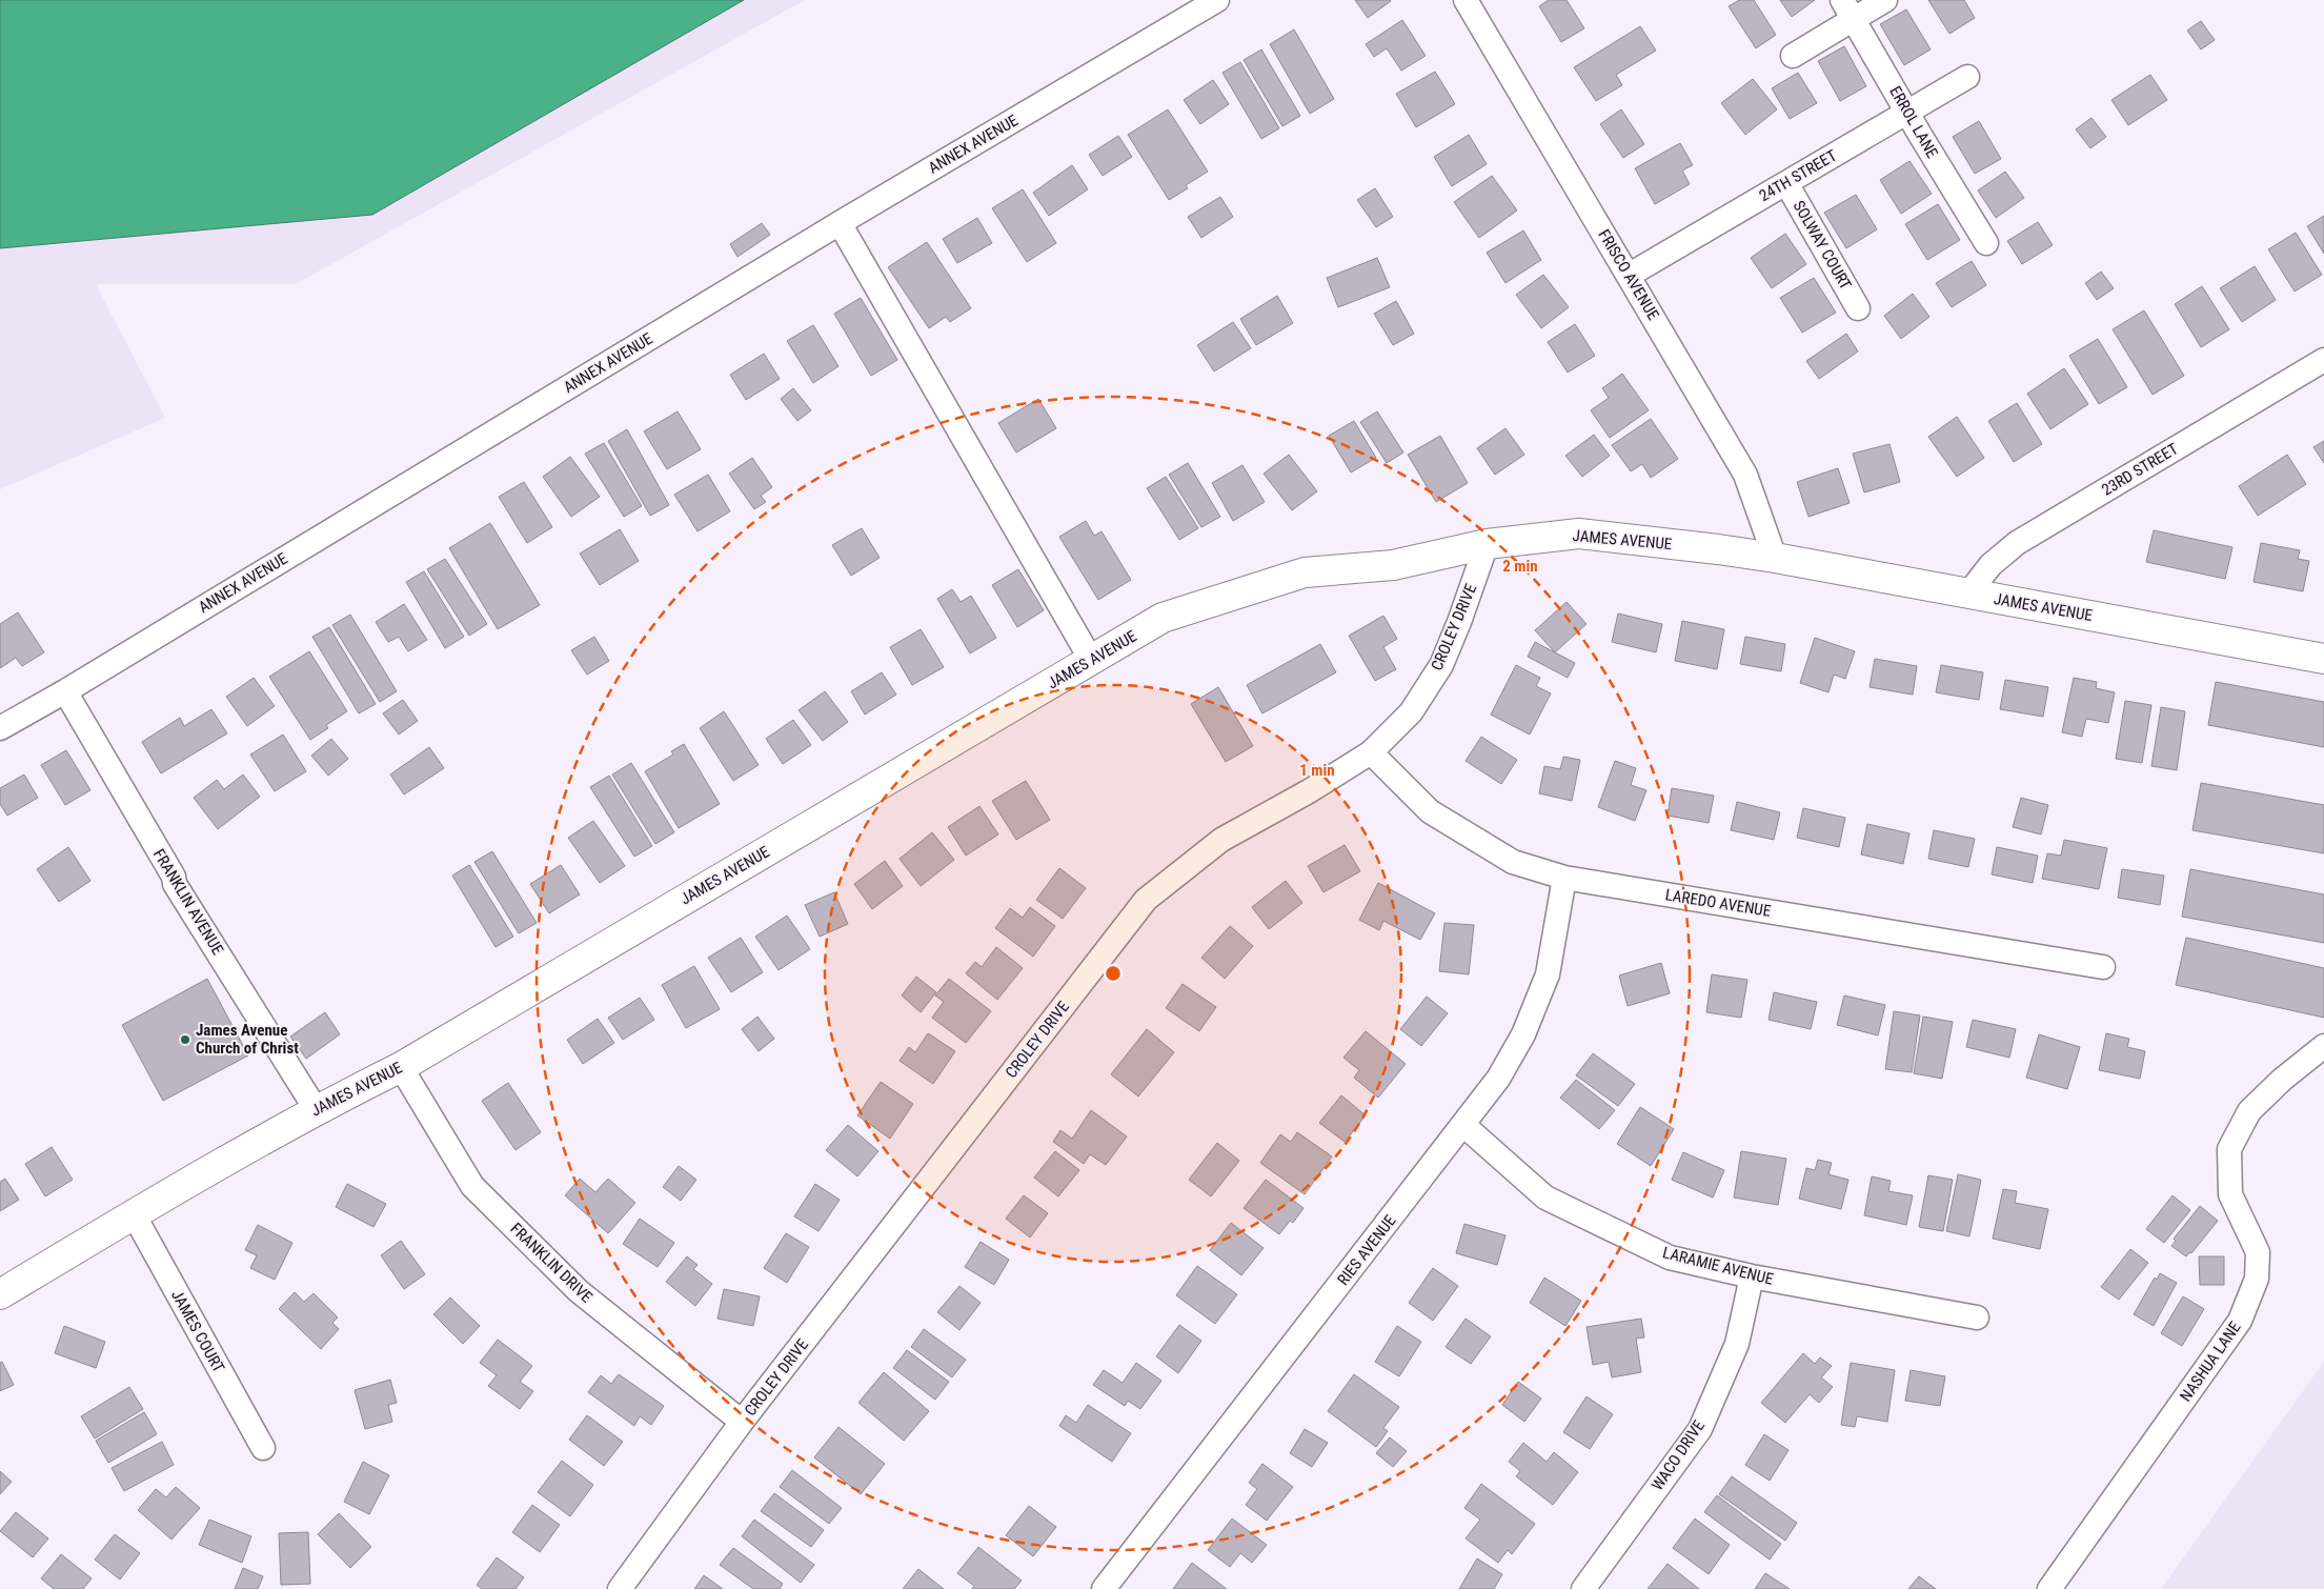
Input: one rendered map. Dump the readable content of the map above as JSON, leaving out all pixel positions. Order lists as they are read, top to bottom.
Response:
{
  "streets": {
    "street": [
      "ERROL LANE",
      "ANNEX AVENUE",
      "24TH STREET",
      "SOLWAY COURT",
      "FRISCO AVENUE",
      "23RD STREET",
      "JAMES AVENUE",
      "CROLEY DRIVE",
      "FRANKLIN AVENUE",
      "LAREDO AVENUE",
      "RIES AVENUE",
      "FRANKLIN DRIVE",
      "LARAMIE AVENUE",
      "JAMES COURT",
      "NASHUA LANE",
      "WACO DRIVE"
    ]
  },
  "crossings": [
    ["ERROL LANE", "24TH STREET"],
    ["ANNEX AVENUE", "FRANKLIN AVENUE"],
    ["24TH STREET", "SOLWAY COURT"],
    ["24TH STREET", "FRISCO AVENUE"],
    ["FRISCO AVENUE", "JAMES AVENUE"],
    ["23RD STREET", "JAMES AVENUE"],
    ["JAMES AVENUE", "CROLEY DRIVE"],
    ["JAMES AVENUE", "FRANKLIN AVENUE"],
    ["JAMES AVENUE", "FRANKLIN DRIVE"],
    ["JAMES AVENUE", "JAMES COURT"],
    ["CROLEY DRIVE", "LAREDO AVENUE"],
    ["CROLEY DRIVE", "FRANKLIN DRIVE"],
    ["LAREDO AVENUE", "RIES AVENUE"],
    ["RIES AVENUE", "LARAMIE AVENUE"],
    ["LARAMIE AVENUE", "WACO DRIVE"]
  ],
  "places": ["James Avenue Church of Christ"],
  "rings": ["2 min", "1 min"]
}
